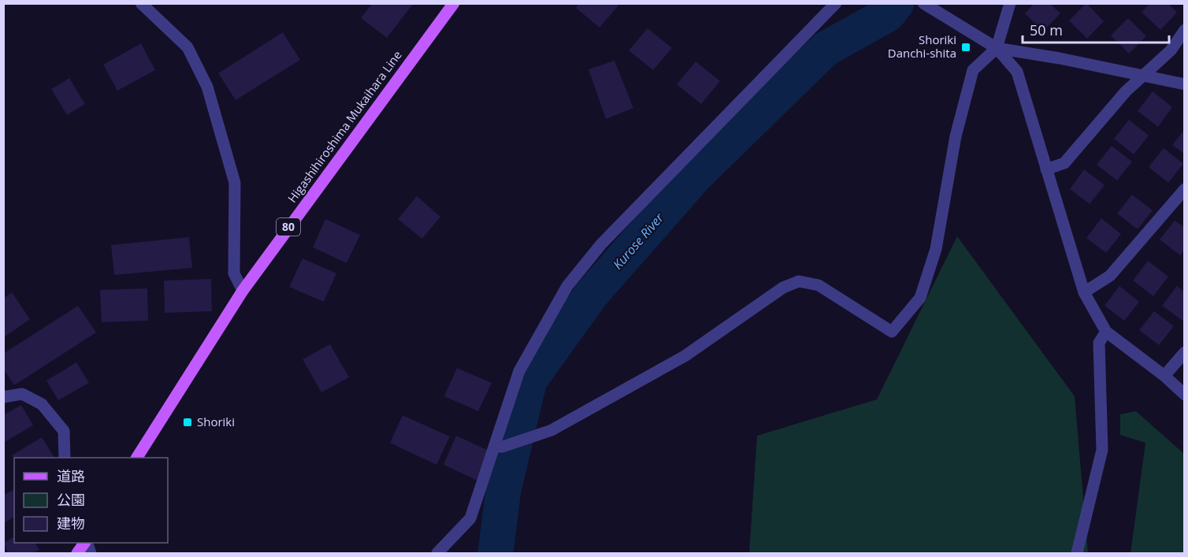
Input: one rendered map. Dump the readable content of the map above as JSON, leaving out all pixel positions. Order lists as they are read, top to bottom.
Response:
{
  "streets": {
    "main road": ["Higashihiroshima Mukaihara Line", "80"]
  },
  "water": ["Kurose River"],
  "places": {
    "transit": ["Shoriki Danchi-shita", "Shoriki"]
  },
  "legend": ["道路", "公園", "建物"],
  "scale_bar": "50 m"
}
